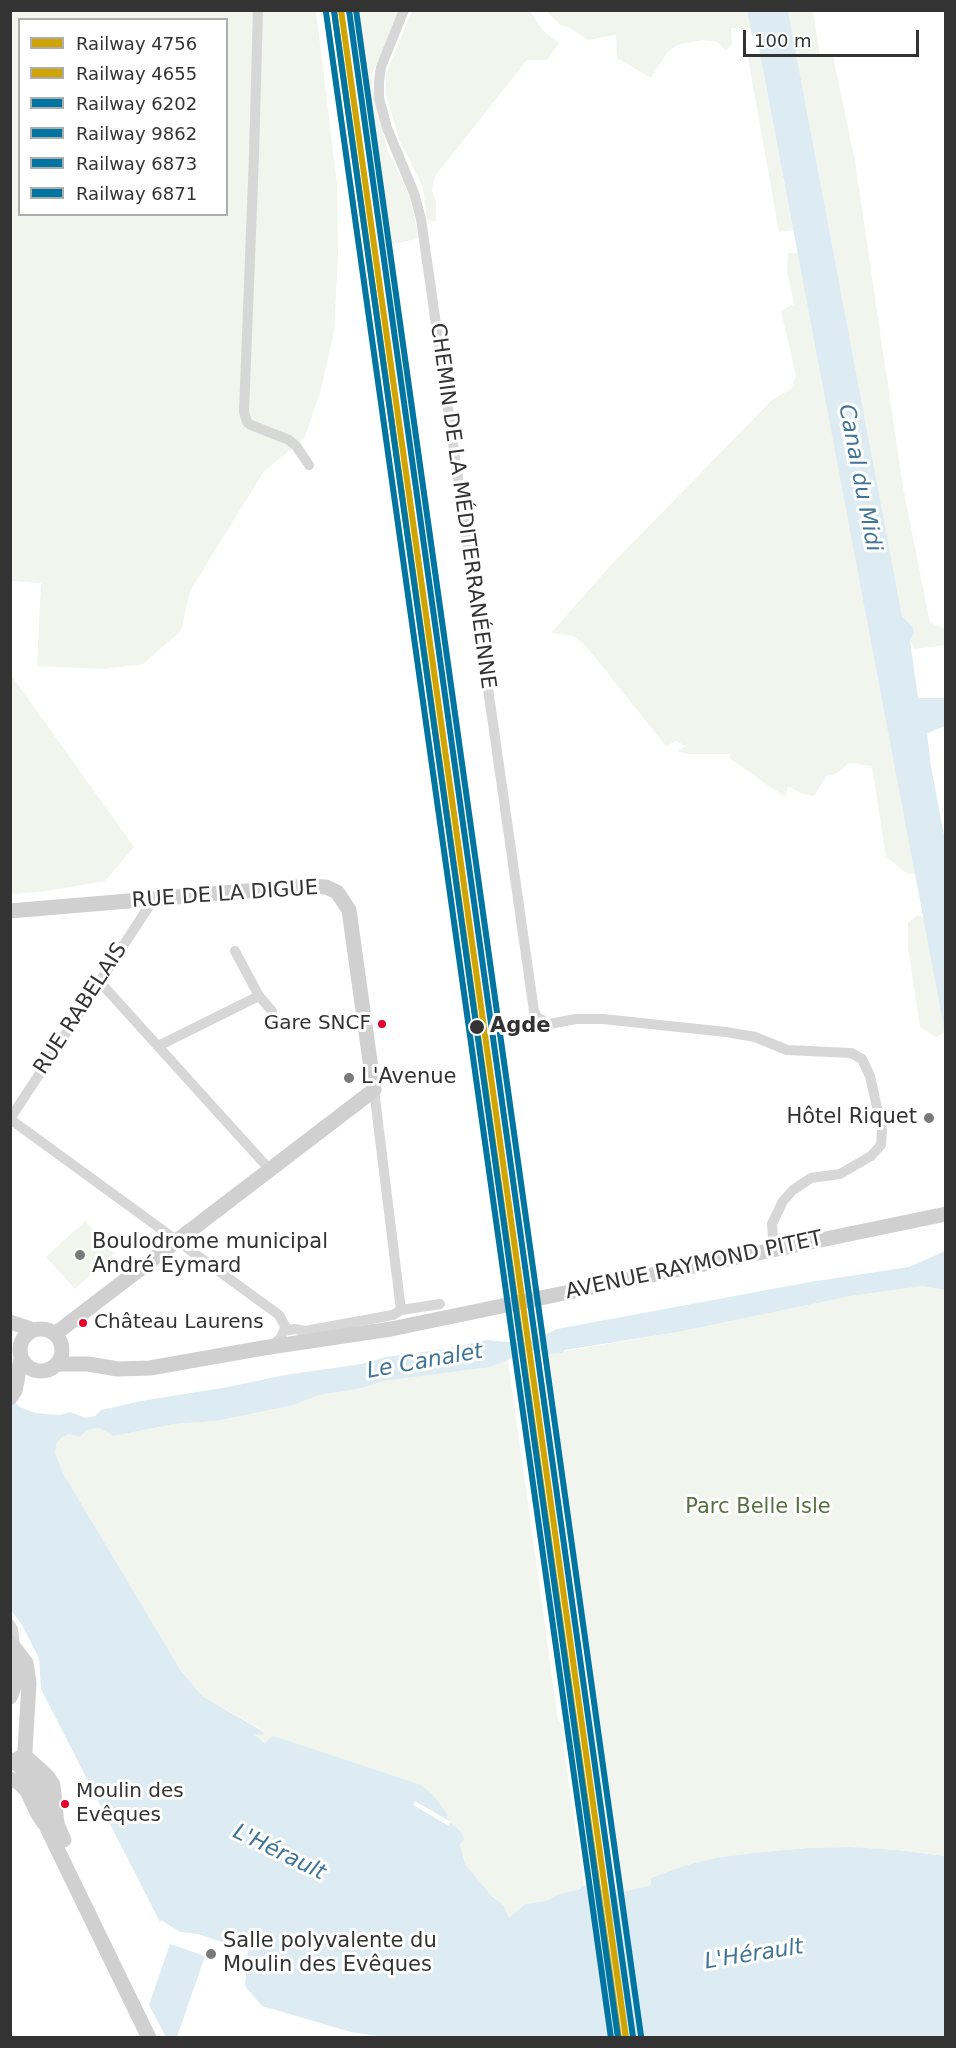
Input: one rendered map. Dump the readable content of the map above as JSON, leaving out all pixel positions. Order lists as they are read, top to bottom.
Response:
{
  "streets": {
    "main road": ["RUE DE LA DIGUE", "AVENUE RAYMOND PITET"],
    "street": ["CHEMIN DE LA MÉDITERRANÉENNE", "RUE RABELAIS"]
  },
  "crossings": [
    ["CHEMIN DE LA MÉDITERRANÉENNE", "AVENUE RAYMOND PITET"],
    ["RUE DE LA DIGUE", "RUE RABELAIS"]
  ],
  "water": ["Canal du Midi", "Le Canalet", "L'Hérault"],
  "parks": ["Parc Belle Isle"],
  "places": [
    "Gare SNCF",
    "Agde",
    "L'Avenue",
    "Hôtel Riquet",
    "Boulodrome municipal André Eymard",
    "Château Laurens",
    "Moulin des Evêques",
    "Salle polyvalente du Moulin des Evêques"
  ],
  "lines": [
    "rail line 4756",
    "rail line 4655",
    "rail line 9862",
    "rail line 6871",
    "rail line 6202",
    "rail line 6873"
  ],
  "legend": [
    "Railway 4756",
    "Railway 4655",
    "Railway 6202",
    "Railway 9862",
    "Railway 6873",
    "Railway 6871"
  ],
  "scale_bar": "100 m"
}
